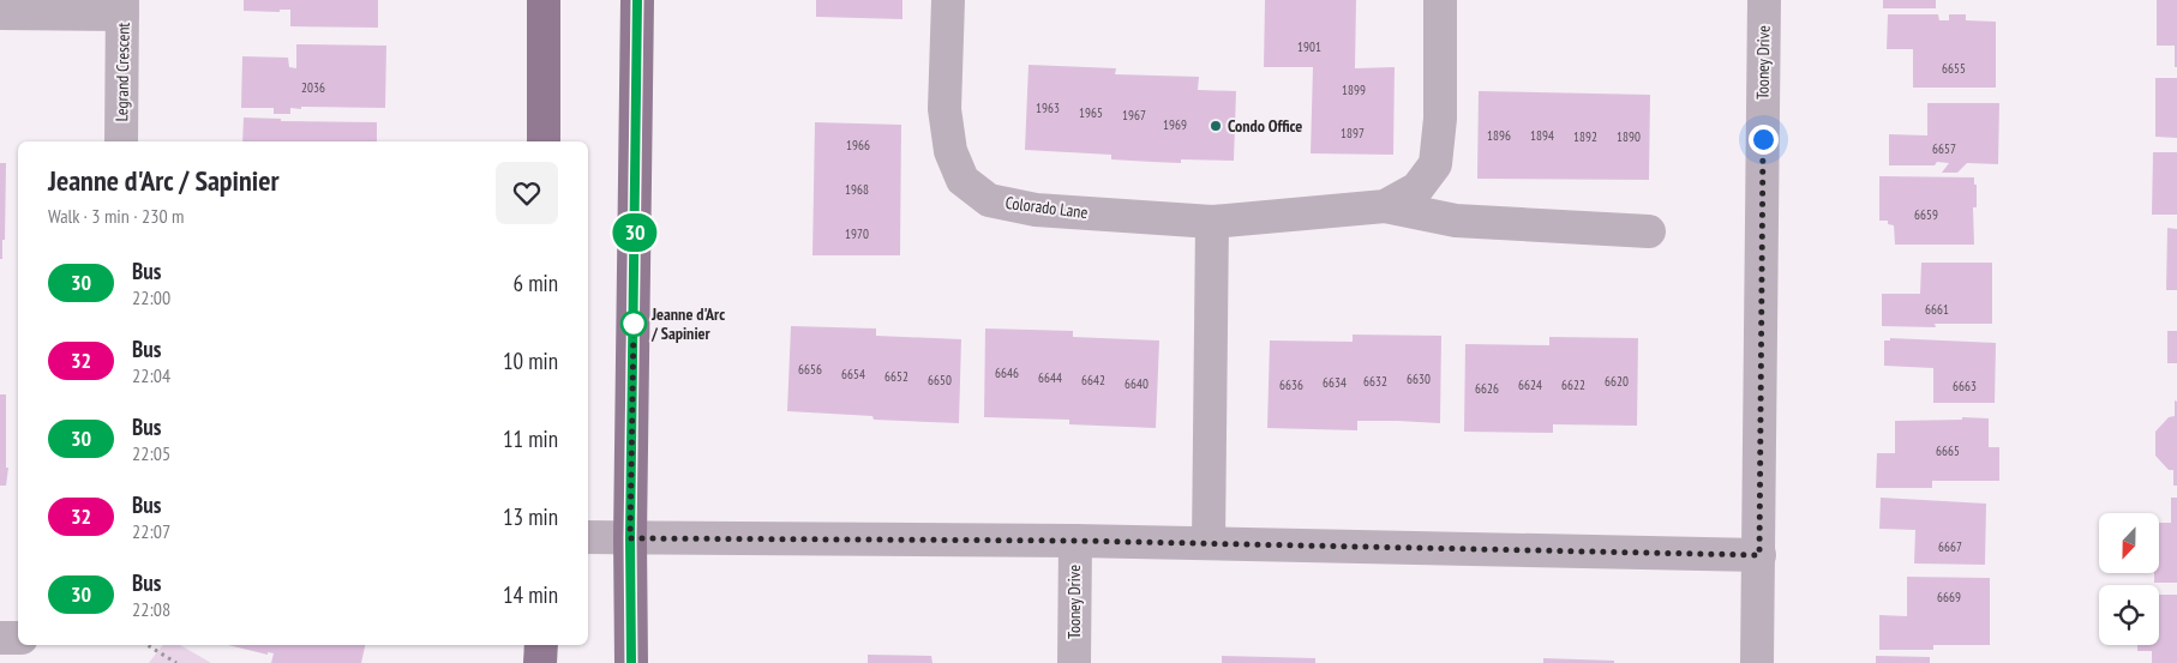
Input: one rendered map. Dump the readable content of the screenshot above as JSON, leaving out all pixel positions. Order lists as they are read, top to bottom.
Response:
{
  "streets": {
    "street": ["Tooney Drive", "Legrand Crescent", "Colorado Lane"]
  },
  "places": ["Condo Office", "Jeanne d'Arc / Sapinier"],
  "lines": ["bus line 30"],
  "house_numbers": [
    "1901",
    "6655",
    "2036",
    "1899",
    "1963",
    "1965",
    "1967",
    "1969",
    "1897",
    "1896",
    "1894",
    "1892",
    "1890",
    "1966",
    "6657",
    "1968",
    "6659",
    "1970",
    "6661",
    "6656",
    "6646",
    "6654",
    "6652",
    "6644",
    "6630",
    "6650",
    "6642",
    "6632",
    "6620",
    "6634",
    "6640",
    "6636",
    "6624",
    "6622",
    "6663",
    "6626",
    "6665",
    "6667",
    "6669"
  ],
  "north": "bottom",
  "page": {
    "on_map": "30",
    "heading": ["Jeanne d'Arc / Sapinier", "Walk · 3 min · 230 m"],
    "list": [
      {
        "mark": "30",
        "name": "Bus",
        "note": "22:00",
        "value": "6 min"
      },
      {
        "mark": "32",
        "name": "Bus",
        "note": "22:04",
        "value": "10 min"
      },
      {
        "mark": "30",
        "name": "Bus",
        "note": "22:05",
        "value": "11 min"
      },
      {
        "mark": "32",
        "name": "Bus",
        "note": "22:07",
        "value": "13 min"
      },
      {
        "mark": "30",
        "name": "Bus",
        "note": "22:08",
        "value": "14 min"
      }
    ]
  }
}
